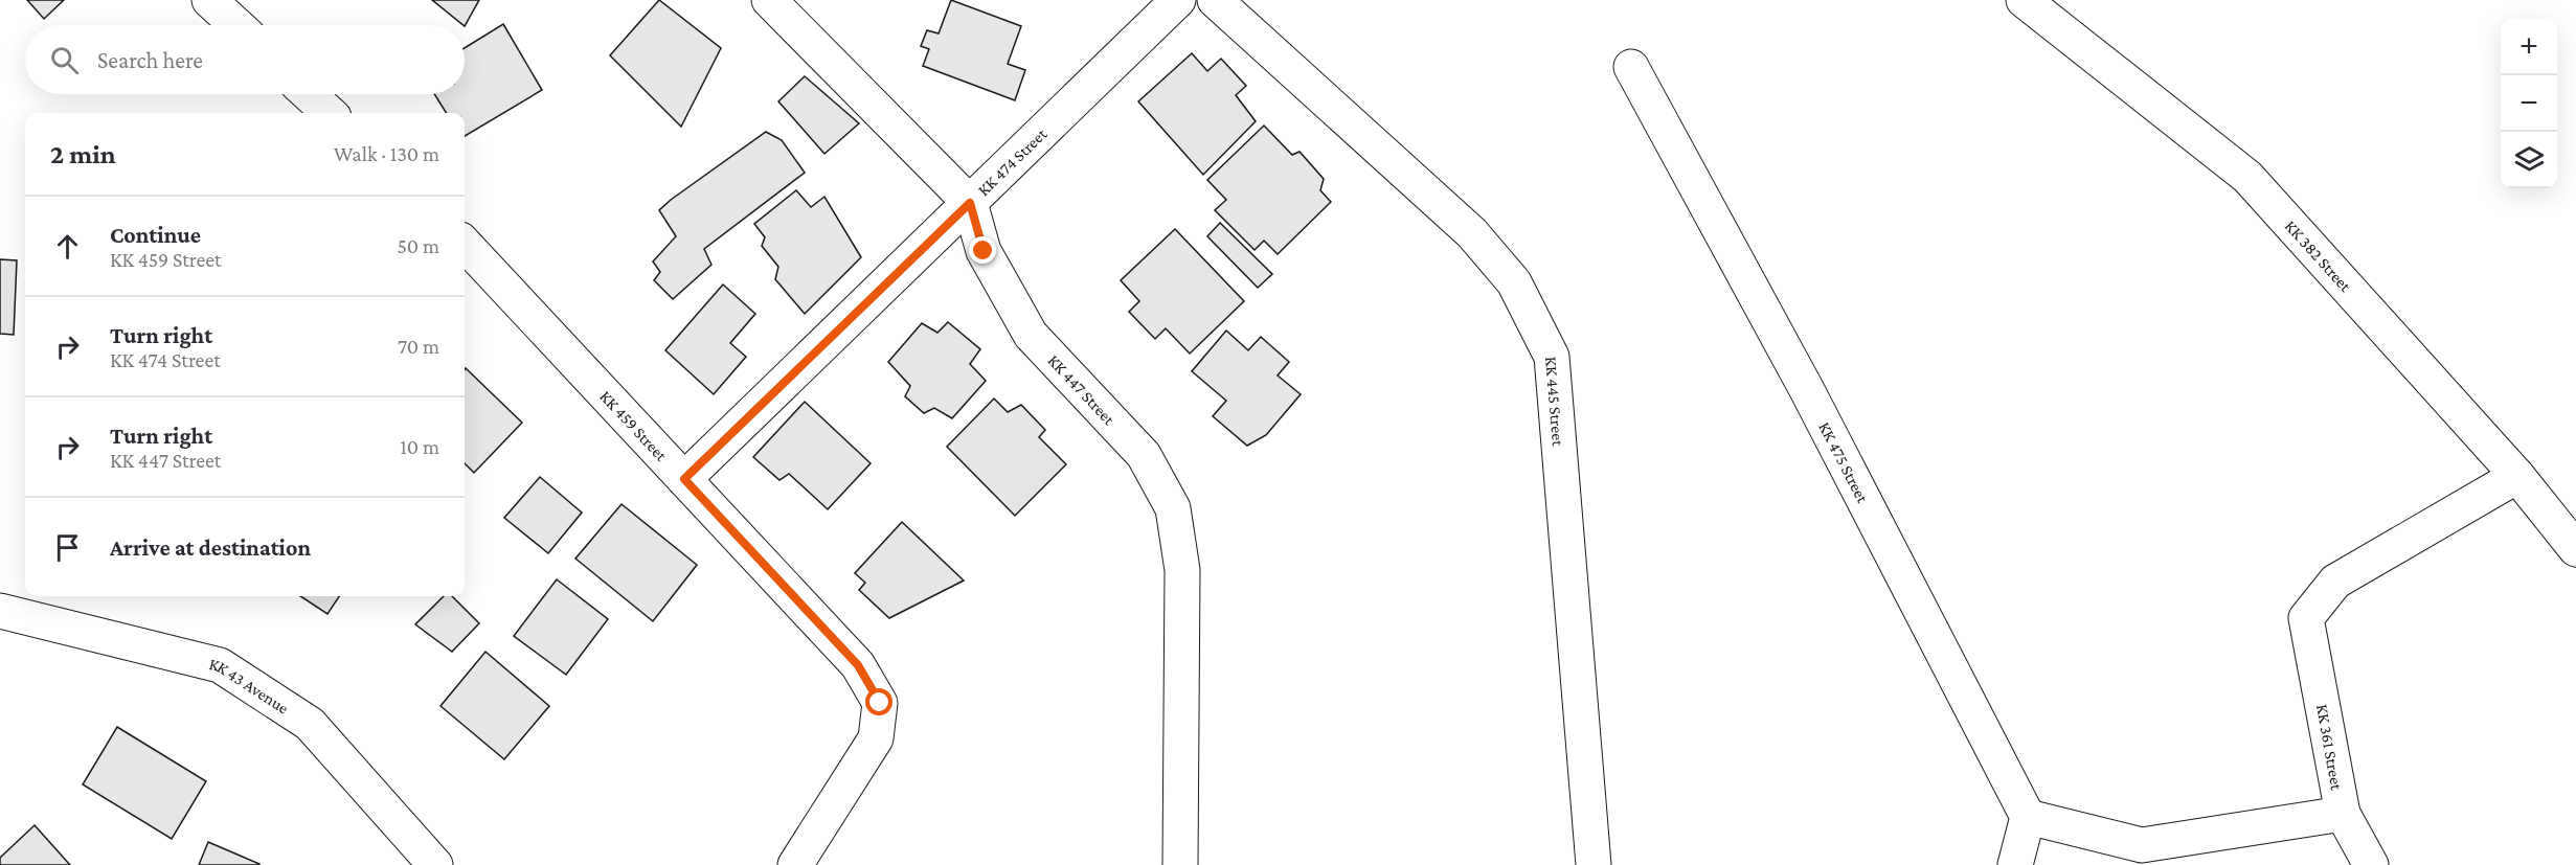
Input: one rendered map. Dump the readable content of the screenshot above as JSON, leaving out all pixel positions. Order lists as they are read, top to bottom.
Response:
{
  "streets": {
    "street": [
      "KK 474 Street",
      "KK 382 Street",
      "KK 447 Street",
      "KK 445 Street",
      "KK 459 Street",
      "KK 475 Street",
      "KK 43 Avenue",
      "KK 361 Street"
    ]
  },
  "crossings": [
    ["KK 474 Street", "KK 447 Street"],
    ["KK 474 Street", "KK 459 Street"],
    ["KK 382 Street", "KK 361 Street"],
    ["KK 475 Street", "KK 361 Street"]
  ],
  "page": {
    "map_buttons": ["+", "−"],
    "search": "Search here",
    "heading": ["2 min", "Walk · 130 m"],
    "list": [
      ["Continue", "KK 459 Street", "50 m"],
      ["Turn right", "KK 474 Street", "70 m"],
      ["Turn right", "KK 447 Street", "10 m"],
      "Arrive at destination"
    ]
  }
}
